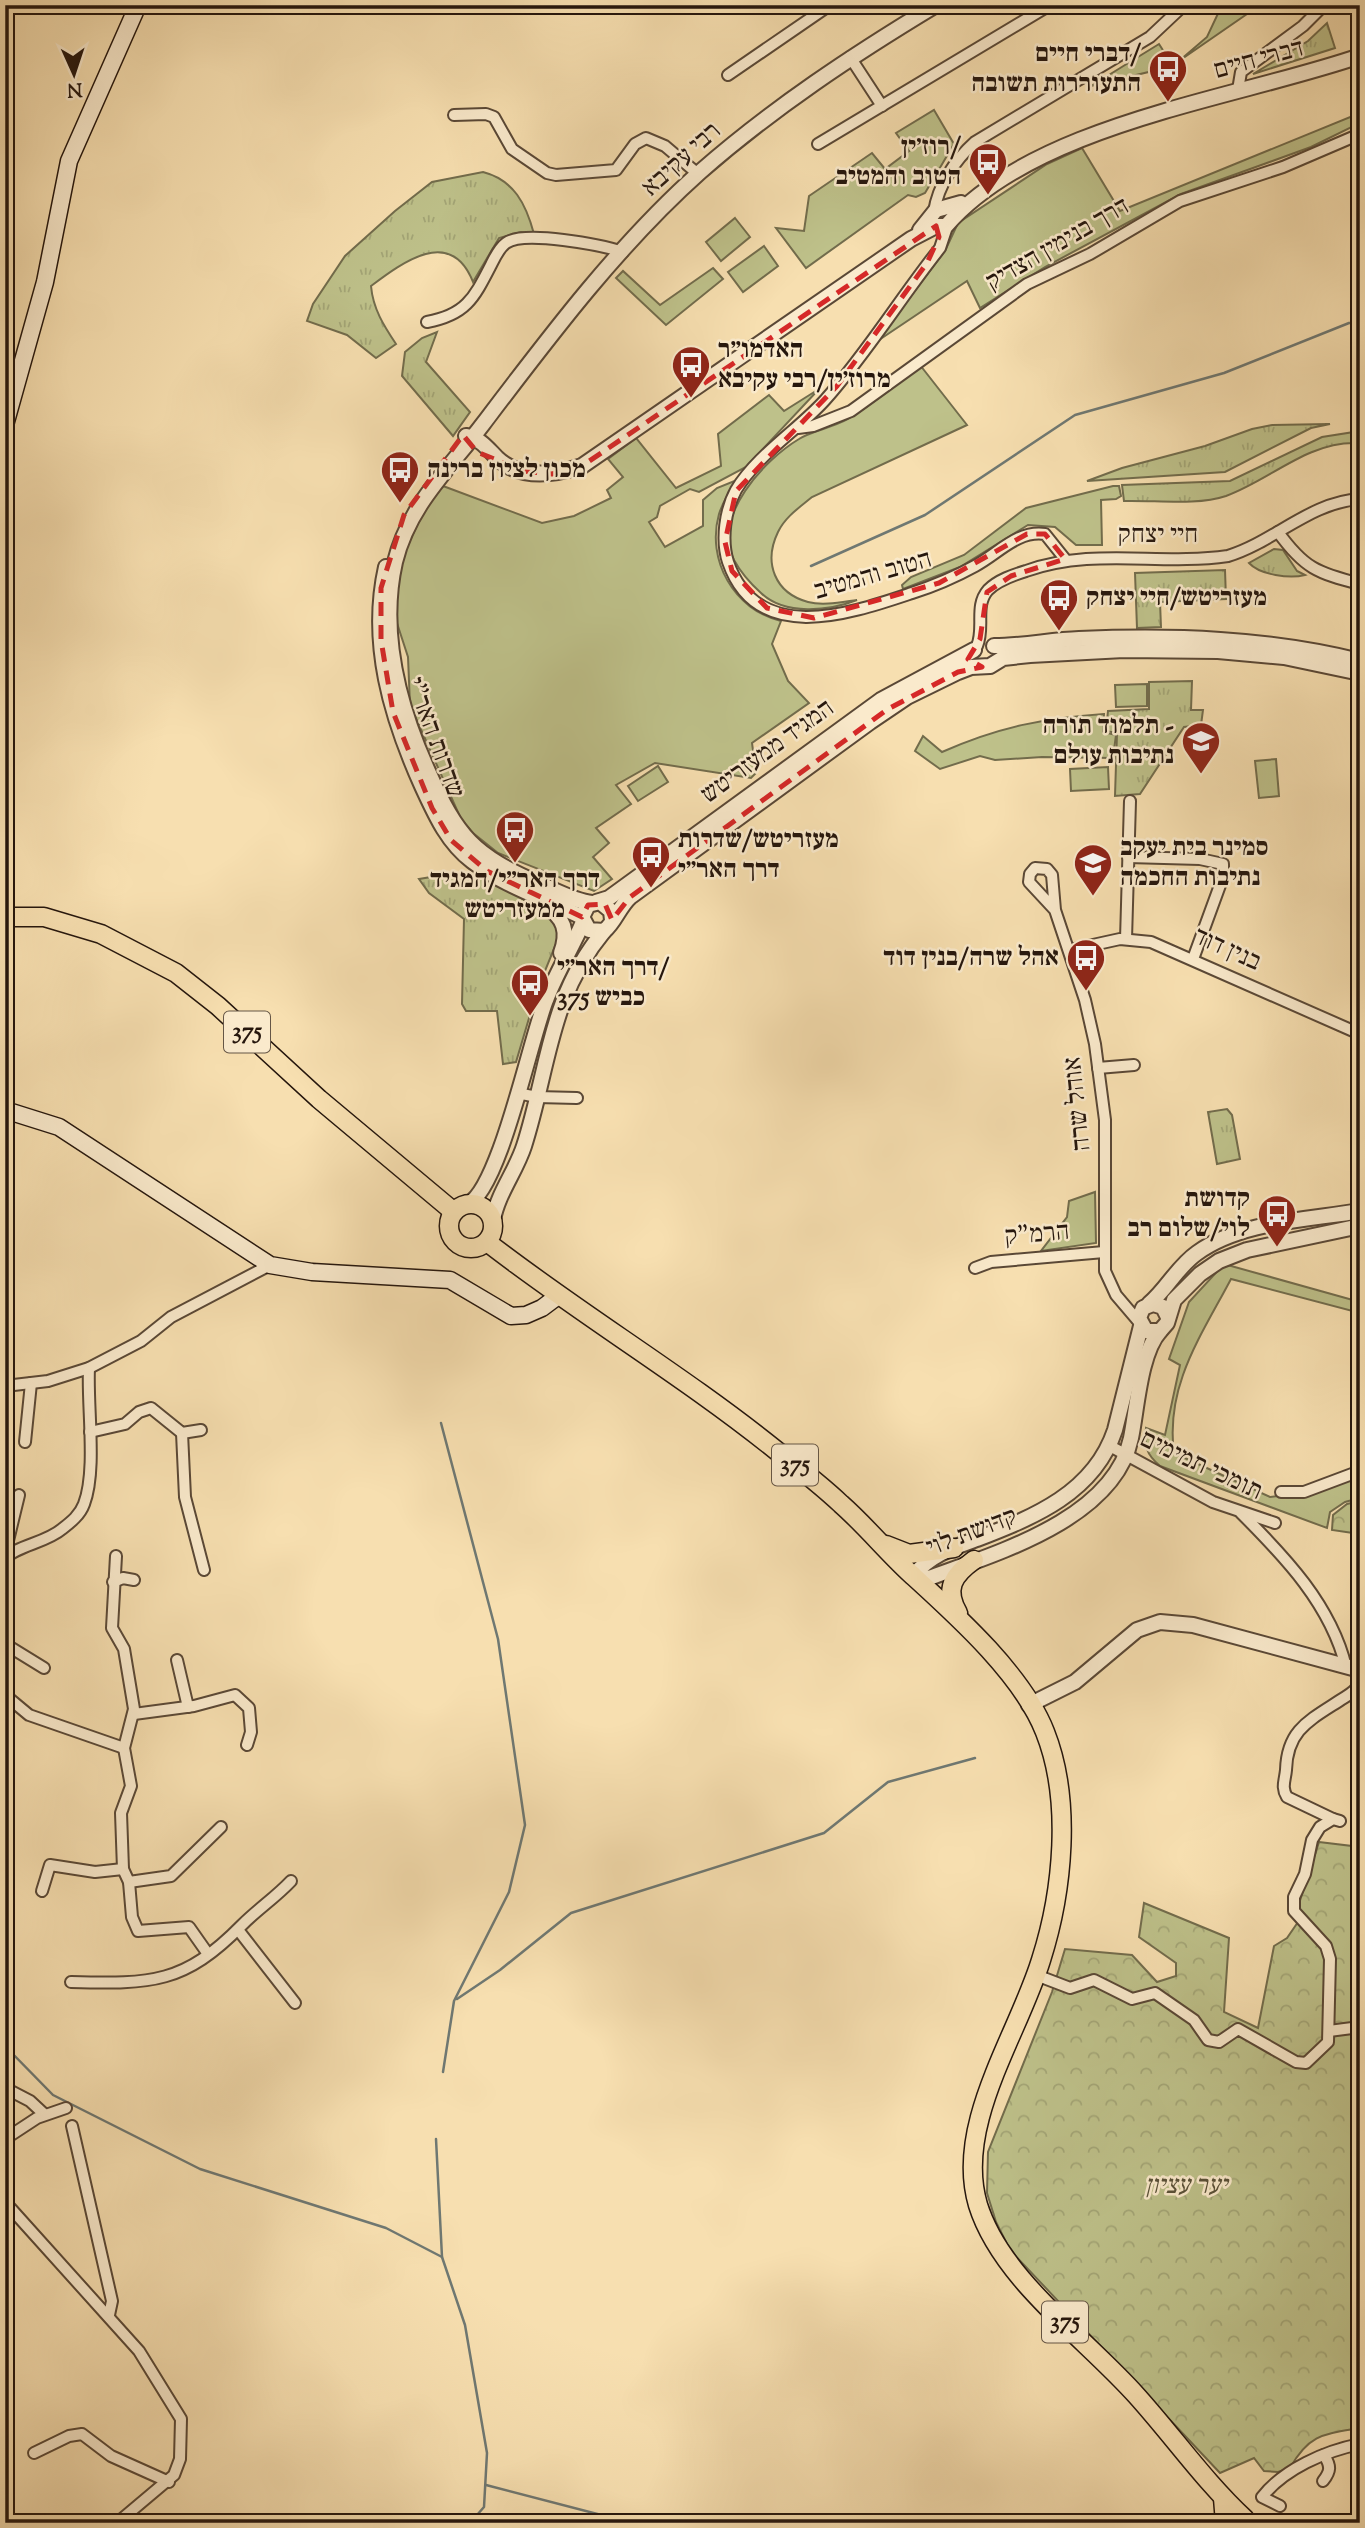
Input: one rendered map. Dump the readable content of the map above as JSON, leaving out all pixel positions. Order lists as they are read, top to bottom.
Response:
{
  "streets": {
    "main road": ["375"],
    "street": [
      "דברי חיים",
      "רבי עקיבא",
      "דרך בנימין הצדיק",
      "חיי יצחק",
      "הטוב והמטיב",
      "שדרות האר\"י",
      "המגיד ממעזריטש",
      "בנין דוד",
      "אוהל שרה",
      "הרמ\"ק",
      "תומכי תמימים",
      "קדושת לוי"
    ]
  },
  "crossings": [
    ["דברי חיים", "רבי עקיבא"],
    ["דברי חיים", "הטוב והמטיב"],
    ["דברי חיים", "שדרות האר\"י"],
    ["רבי עקיבא", "שדרות האר\"י"],
    ["דרך בנימין הצדיק", "הטוב והמטיב"],
    ["חיי יצחק", "הטוב והמטיב"],
    ["חיי יצחק", "המגיד ממעזריטש"],
    ["שדרות האר\"י", "המגיד ממעזריטש"],
    ["המגיד ממעזריטש", "375"],
    ["בנין דוד", "אוהל שרה"],
    ["375", "קדושת לוי"],
    ["אוהל שרה", "הרמ\"ק"],
    ["אוהל שרה", "קדושת לוי"],
    ["תומכי תמימים", "קדושת לוי"]
  ],
  "parks": ["יער עציון"],
  "places": {
    "bus stop": [
      "דברי חיים/ התעוררות תשובה",
      "רוז׳ין/ הטוב והמטיב",
      "האדמו״ר מרוז׳ין/רבי עקיבא",
      "מכון לציון ברינה",
      "מעזריטש/חיי יצחק",
      "דרך האר״י/המגיד ממעזריטש",
      "מעזריטש/שדרות דרך האר״י",
      "אהל שרה/בנין דוד",
      "דרך האר״י/ כביש 375",
      "קדושת לוי/שלום רב"
    ],
    "school or university": ["תלמוד תורה - נתיבות עולם", "סמינר בית יעקב נתיבות החכמה"]
  },
  "north": "bottom"
}
